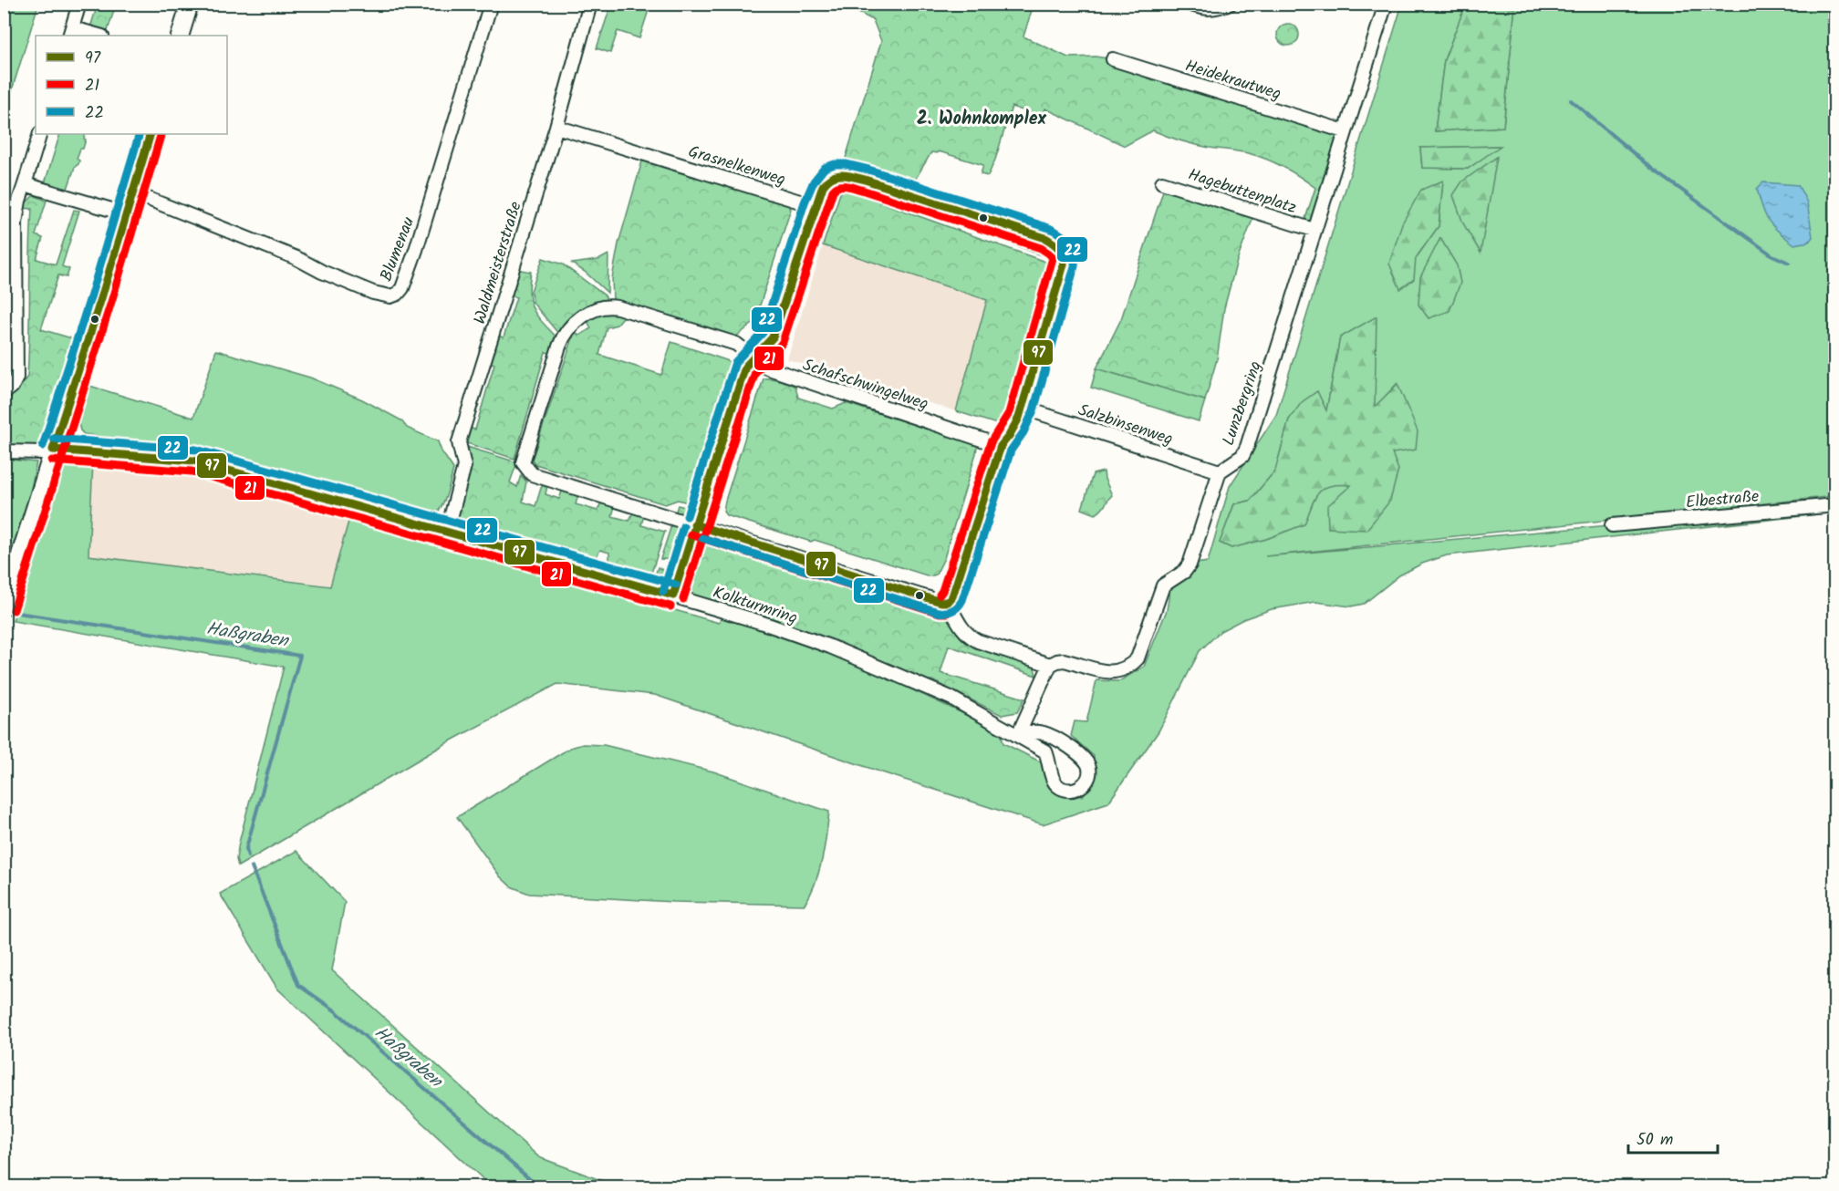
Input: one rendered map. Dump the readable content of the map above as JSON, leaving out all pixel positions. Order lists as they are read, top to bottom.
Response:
{
  "streets": {
    "street": [
      "Heidekrautweg",
      "Grasnelkenweg",
      "Hagebuttenplatz",
      "Blumenau",
      "Waldmeisterstraße",
      "Schafschwingelweg",
      "Lunzbergring",
      "Salzbinsenweg",
      "Elbestraße",
      "Kolkturmring"
    ]
  },
  "crossings": [
    ["Heidekrautweg", "Lunzbergring"],
    ["Grasnelkenweg", "Waldmeisterstraße"],
    ["Hagebuttenplatz", "Lunzbergring"],
    ["Waldmeisterstraße", "Kolkturmring"],
    ["Lunzbergring", "Salzbinsenweg"]
  ],
  "districts": ["2. Wohnkomplex"],
  "water": ["Haßgraben"],
  "lines": ["transit line 97", "transit line 22", "transit line 21"],
  "legend": ["97", "21", "22"],
  "scale_bar": "50 m"
}
